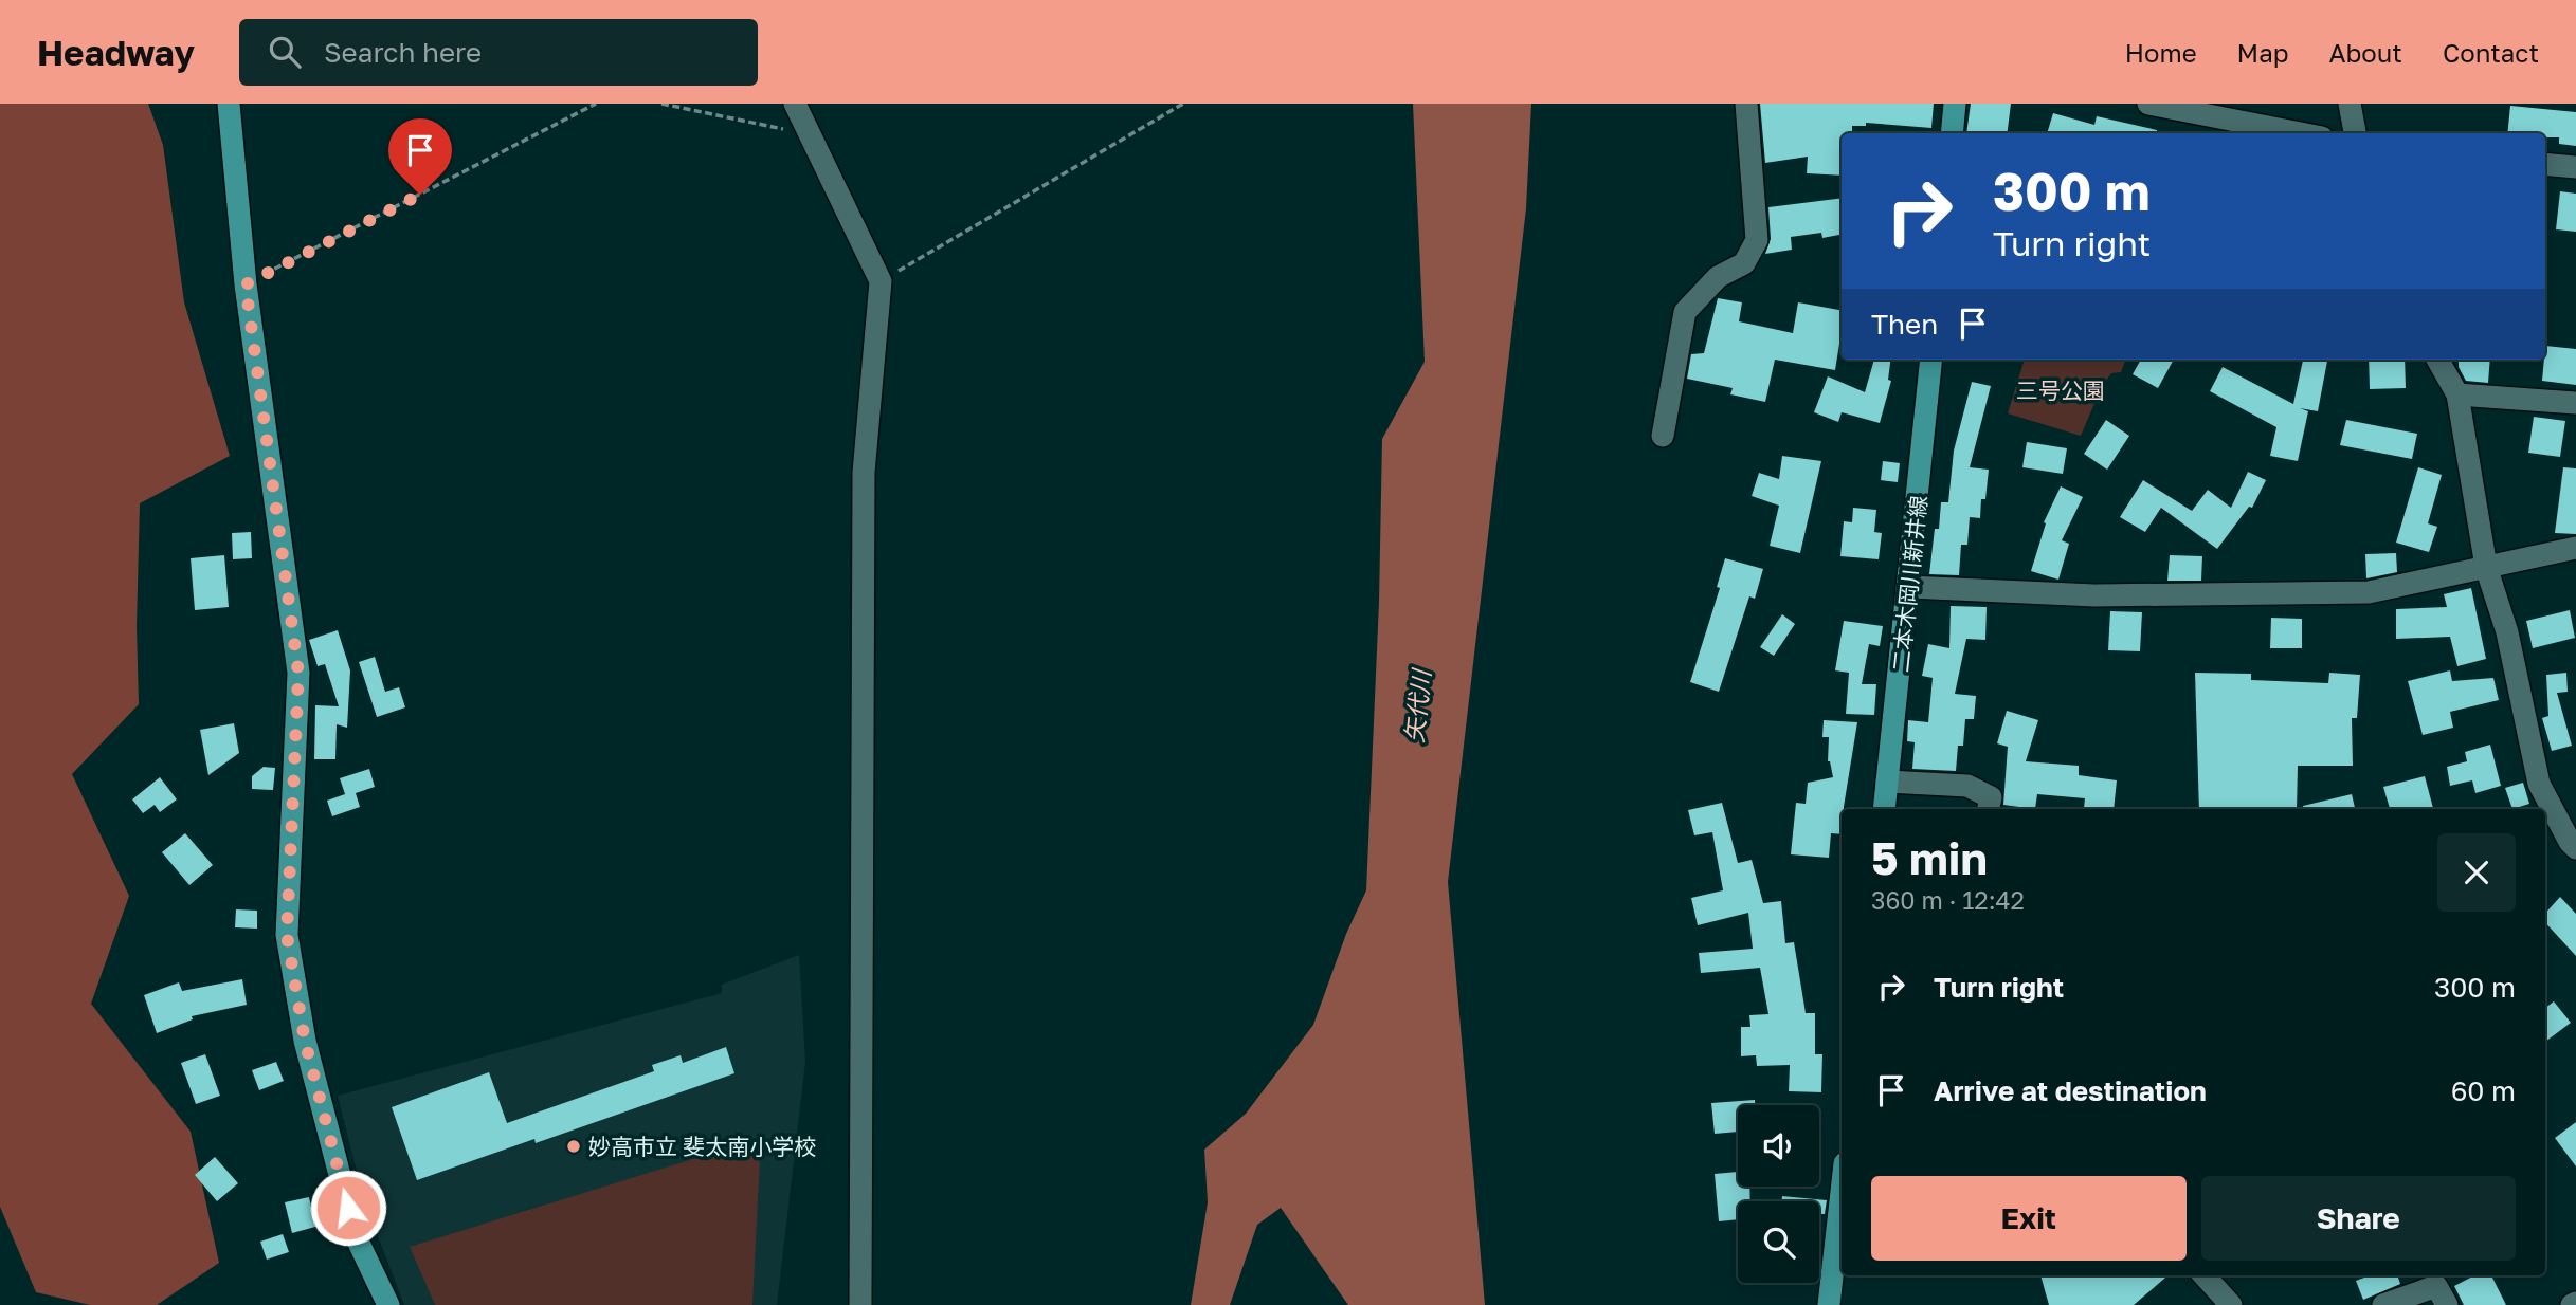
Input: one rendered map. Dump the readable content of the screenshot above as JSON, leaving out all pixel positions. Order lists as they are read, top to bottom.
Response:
{
  "streets": {
    "main road": ["二本木岡川新井線"]
  },
  "water": ["矢代川"],
  "parks": ["三号公園"],
  "places": ["妙高市立 斐太南小学校"],
  "page": {
    "header": "Headway",
    "search": "Search here",
    "nav": [
      "Home",
      "Map",
      "About",
      "Contact"
    ],
    "turn": ["300 m", "Turn right"],
    "then": "Then",
    "heading": ["5 min", "360 m · 12:42"],
    "list": [
      {
        "name": "Turn right",
        "value": "300 m"
      },
      {
        "name": "Arrive at destination",
        "value": "60 m"
      }
    ],
    "buttons": ["Exit", "Share"]
  }
}
